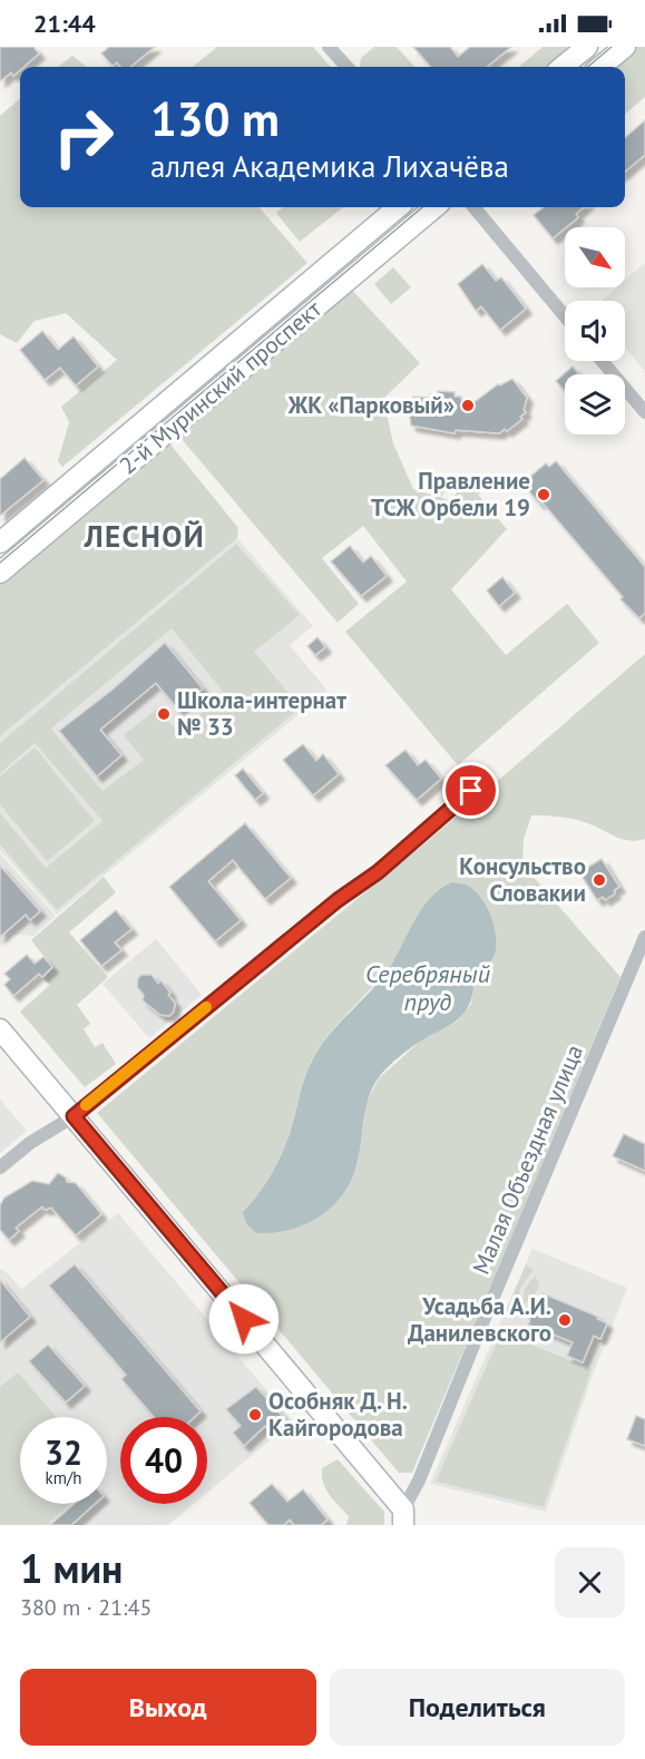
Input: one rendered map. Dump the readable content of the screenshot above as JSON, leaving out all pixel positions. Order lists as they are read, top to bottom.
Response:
{
  "streets": {
    "main road": ["2-й Муринский проспект"],
    "street": ["Малая Объездная улица"]
  },
  "districts": ["ЛЕСНОЙ"],
  "water": ["Серебряный пруд"],
  "places": [
    "ЖК «Парковый»",
    "Правление ТСЖ Орбели 19",
    "Школа-интернат № 33",
    "Консульство Словакии",
    "Усадьба А.И. Данилевского",
    "Особняк Д. Н. Кайгородова"
  ],
  "north": "bottom right",
  "page": {
    "status": "21:44",
    "turn": ["130 m", "аллея Академика Лихачёва"],
    "speed": "32 km/h",
    "limit": "40",
    "heading": ["1 мин", "380 m · 21:45"],
    "buttons": ["Выход", "Поделиться"]
  }
}
